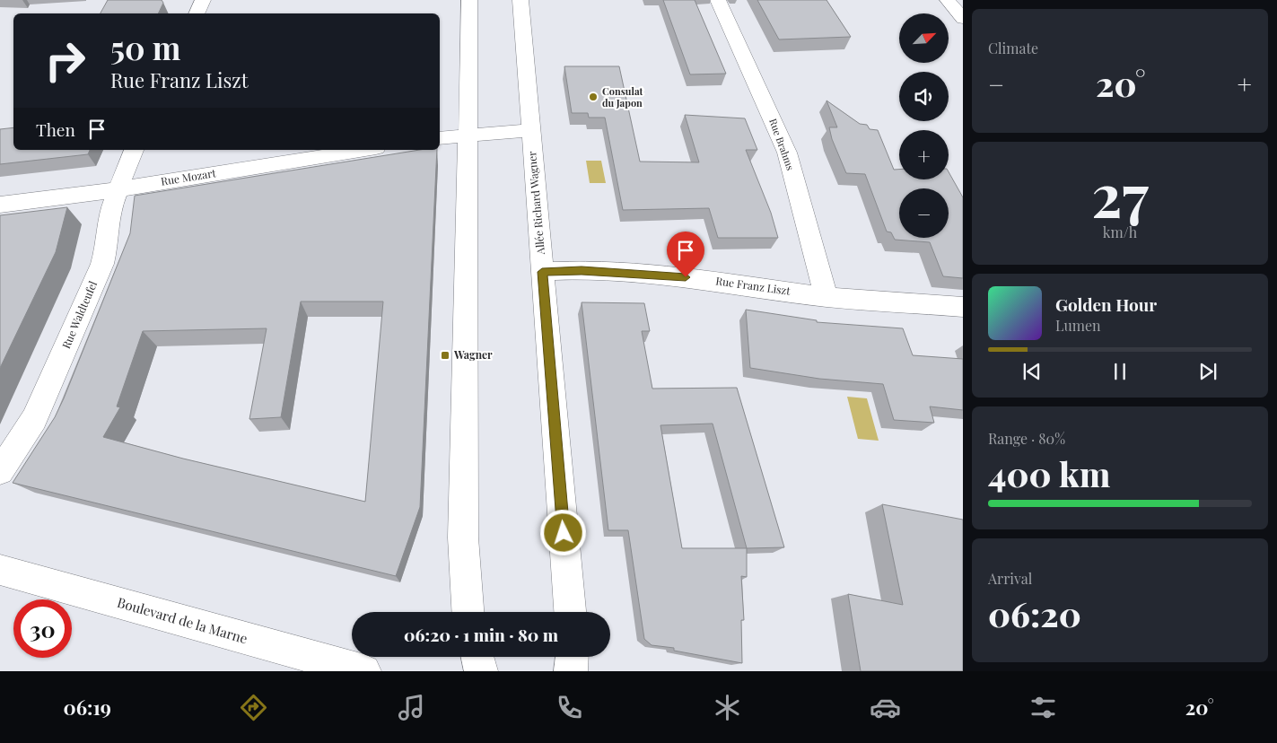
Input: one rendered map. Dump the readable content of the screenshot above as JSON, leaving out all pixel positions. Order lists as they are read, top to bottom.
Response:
{
  "streets": {
    "street": [
      "Rue Brahms",
      "Rue Mozart",
      "Allée Richard Wagner",
      "Rue Franz Liszt",
      "Rue Waldteufel",
      "Boulevard de la Marne"
    ]
  },
  "crossings": [
    ["Rue Brahms", "Rue Franz Liszt"],
    ["Rue Mozart", "Rue Waldteufel"],
    ["Allée Richard Wagner", "Rue Franz Liszt"]
  ],
  "places": {
    "other": ["Consulat du Japon"],
    "transit": ["Wagner"]
  },
  "north": "top right",
  "page": {
    "tile": [
      "Climate",
      ["27", "km/h"],
      ["Range · 80%", "400 km"],
      ["Arrival", "06:20"]
    ],
    "map_buttons": ["+", "−"],
    "turn": ["50 m", "Rue Franz Liszt"],
    "heat": ["−", "20°", "+"],
    "then": "Then",
    "song": ["Golden Hour", "Lumen"],
    "limit": "30",
    "trip": "06:20 · 1 min · 80 m",
    "tabs": ["06:19", "20°"]
  }
}
